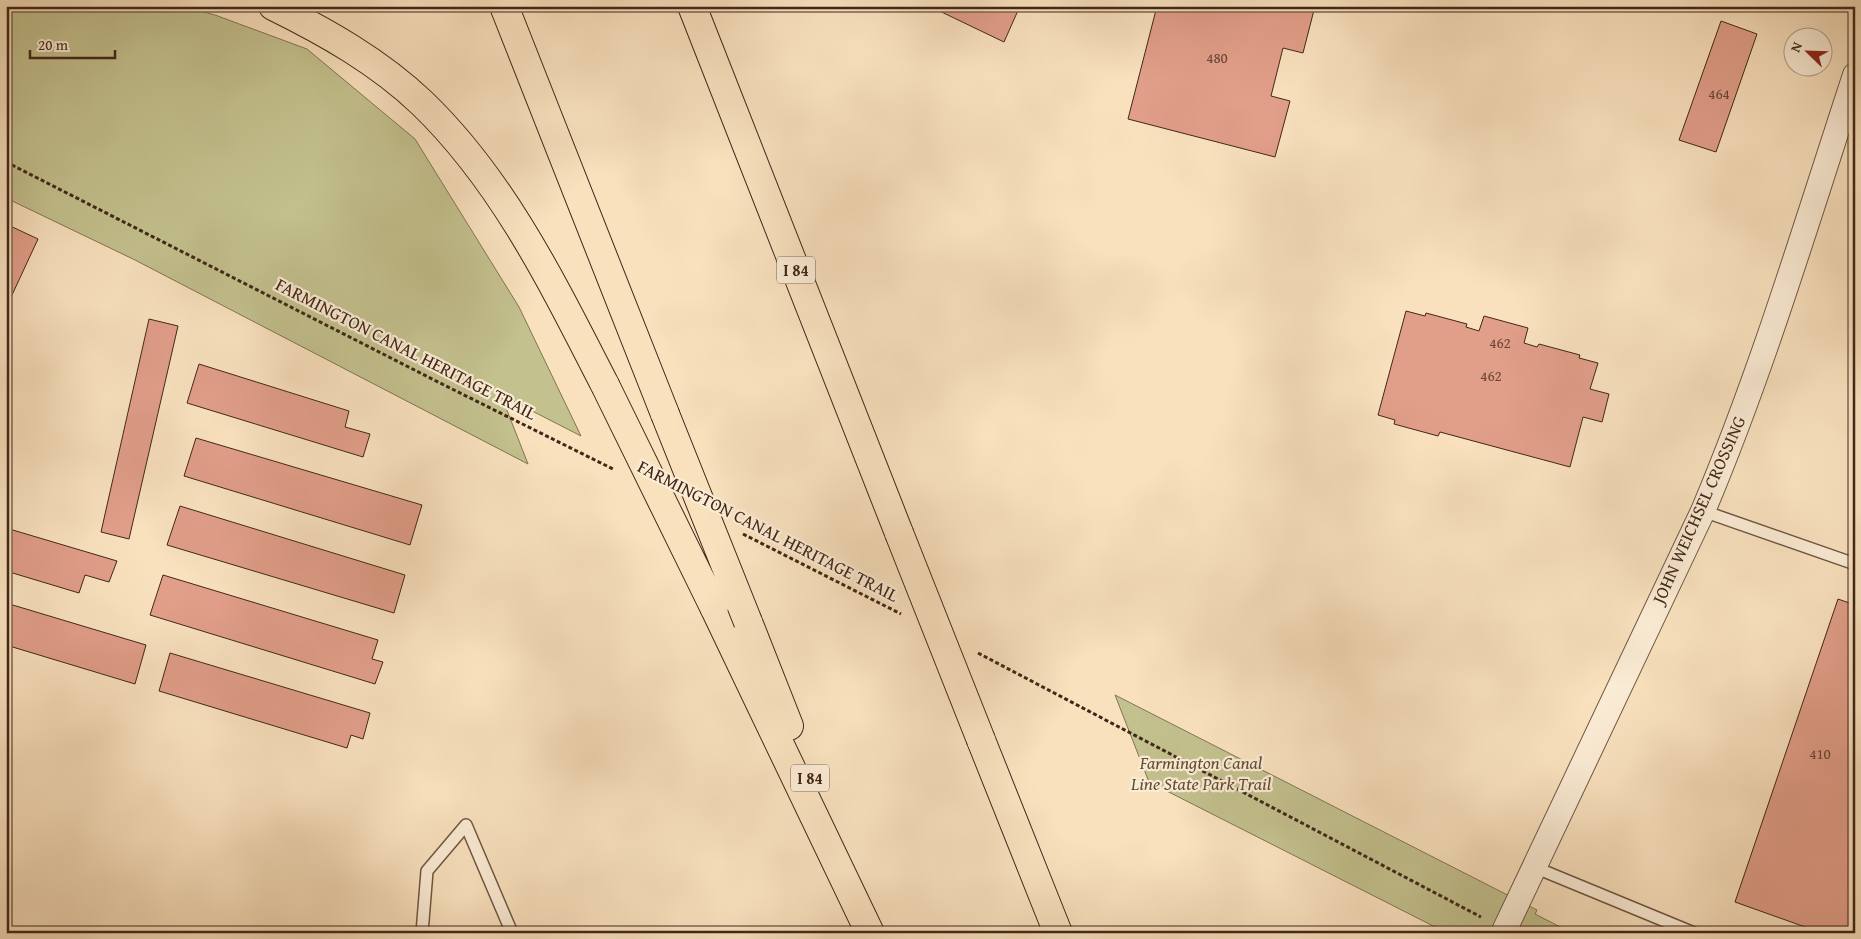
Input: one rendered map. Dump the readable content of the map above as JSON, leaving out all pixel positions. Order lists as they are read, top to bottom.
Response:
{
  "streets": {
    "highway": ["I 84"],
    "street": ["JOHN WEICHSEL CROSSING"],
    "path": ["FARMINGTON CANAL HERITAGE TRAIL"]
  },
  "parks": ["Farmington Canal Line State Park Trail"],
  "house_numbers": [
    "480",
    "464",
    "462",
    "462",
    "410"
  ],
  "scale_bar": "20 m",
  "north": "top left"
}
